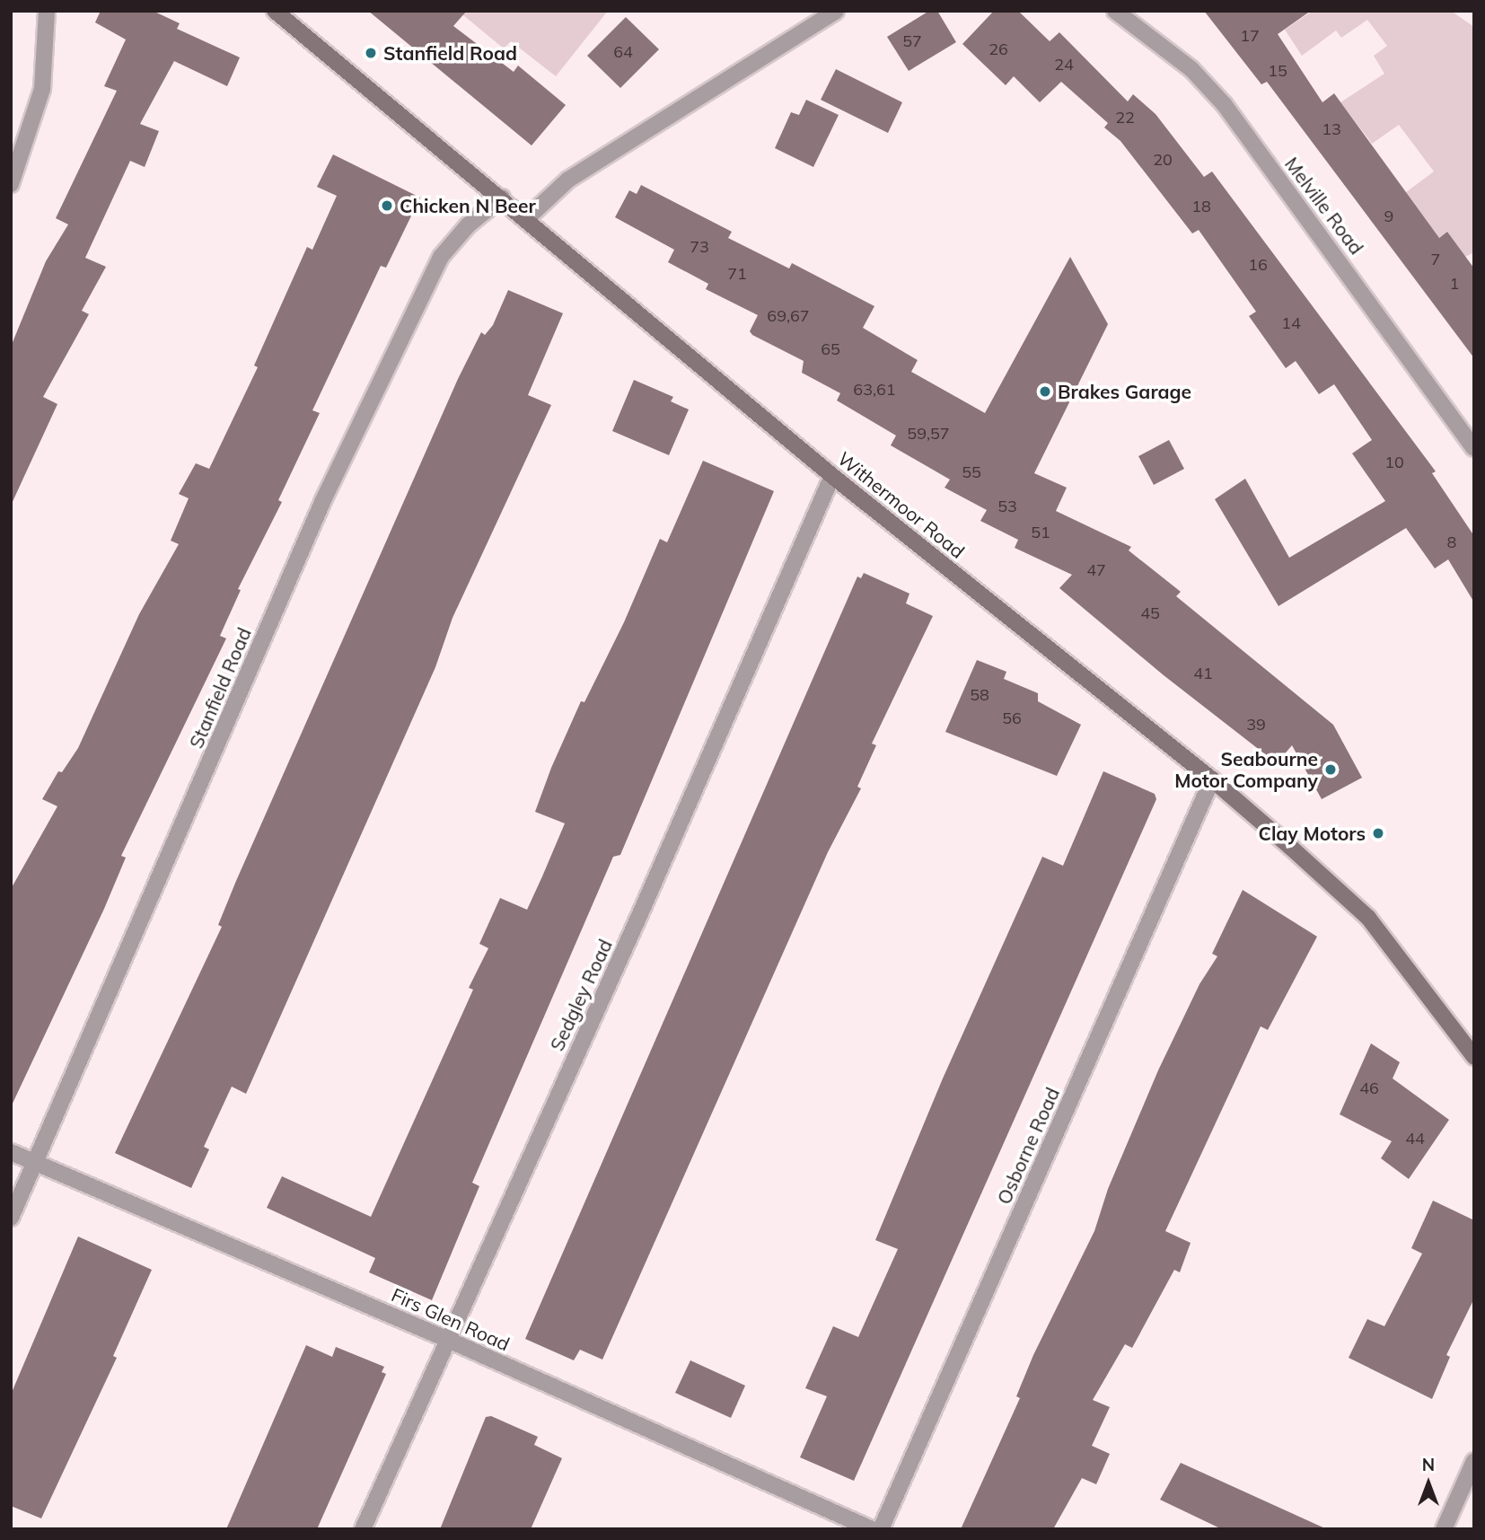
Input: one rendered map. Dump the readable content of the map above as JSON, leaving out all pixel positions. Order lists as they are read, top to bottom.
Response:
{
  "streets": {
    "street": [
      "Melville Road",
      "Withermoor Road",
      "Stanfield Road",
      "Sedgley Road",
      "Osborne Road",
      "Firs Glen Road"
    ]
  },
  "crossings": [
    ["Withermoor Road", "Stanfield Road"],
    ["Withermoor Road", "Sedgley Road"],
    ["Withermoor Road", "Osborne Road"],
    ["Stanfield Road", "Firs Glen Road"],
    ["Sedgley Road", "Firs Glen Road"]
  ],
  "places": [
    "Stanfield Road",
    "Chicken N Beer",
    "Brakes Garage",
    "Seabourne Motor Company",
    "Clay Motors"
  ],
  "house_numbers": [
    "17",
    "57",
    "26",
    "64",
    "24",
    "15",
    "22",
    "13",
    "20",
    "18",
    "9",
    "73",
    "7",
    "16",
    "71",
    "1",
    "69,67",
    "14",
    "65",
    "63,61",
    "59,57",
    "10",
    "55",
    "53",
    "51",
    "8",
    "47",
    "45",
    "41",
    "58",
    "56",
    "39",
    "46",
    "44"
  ],
  "north": "top"
}
